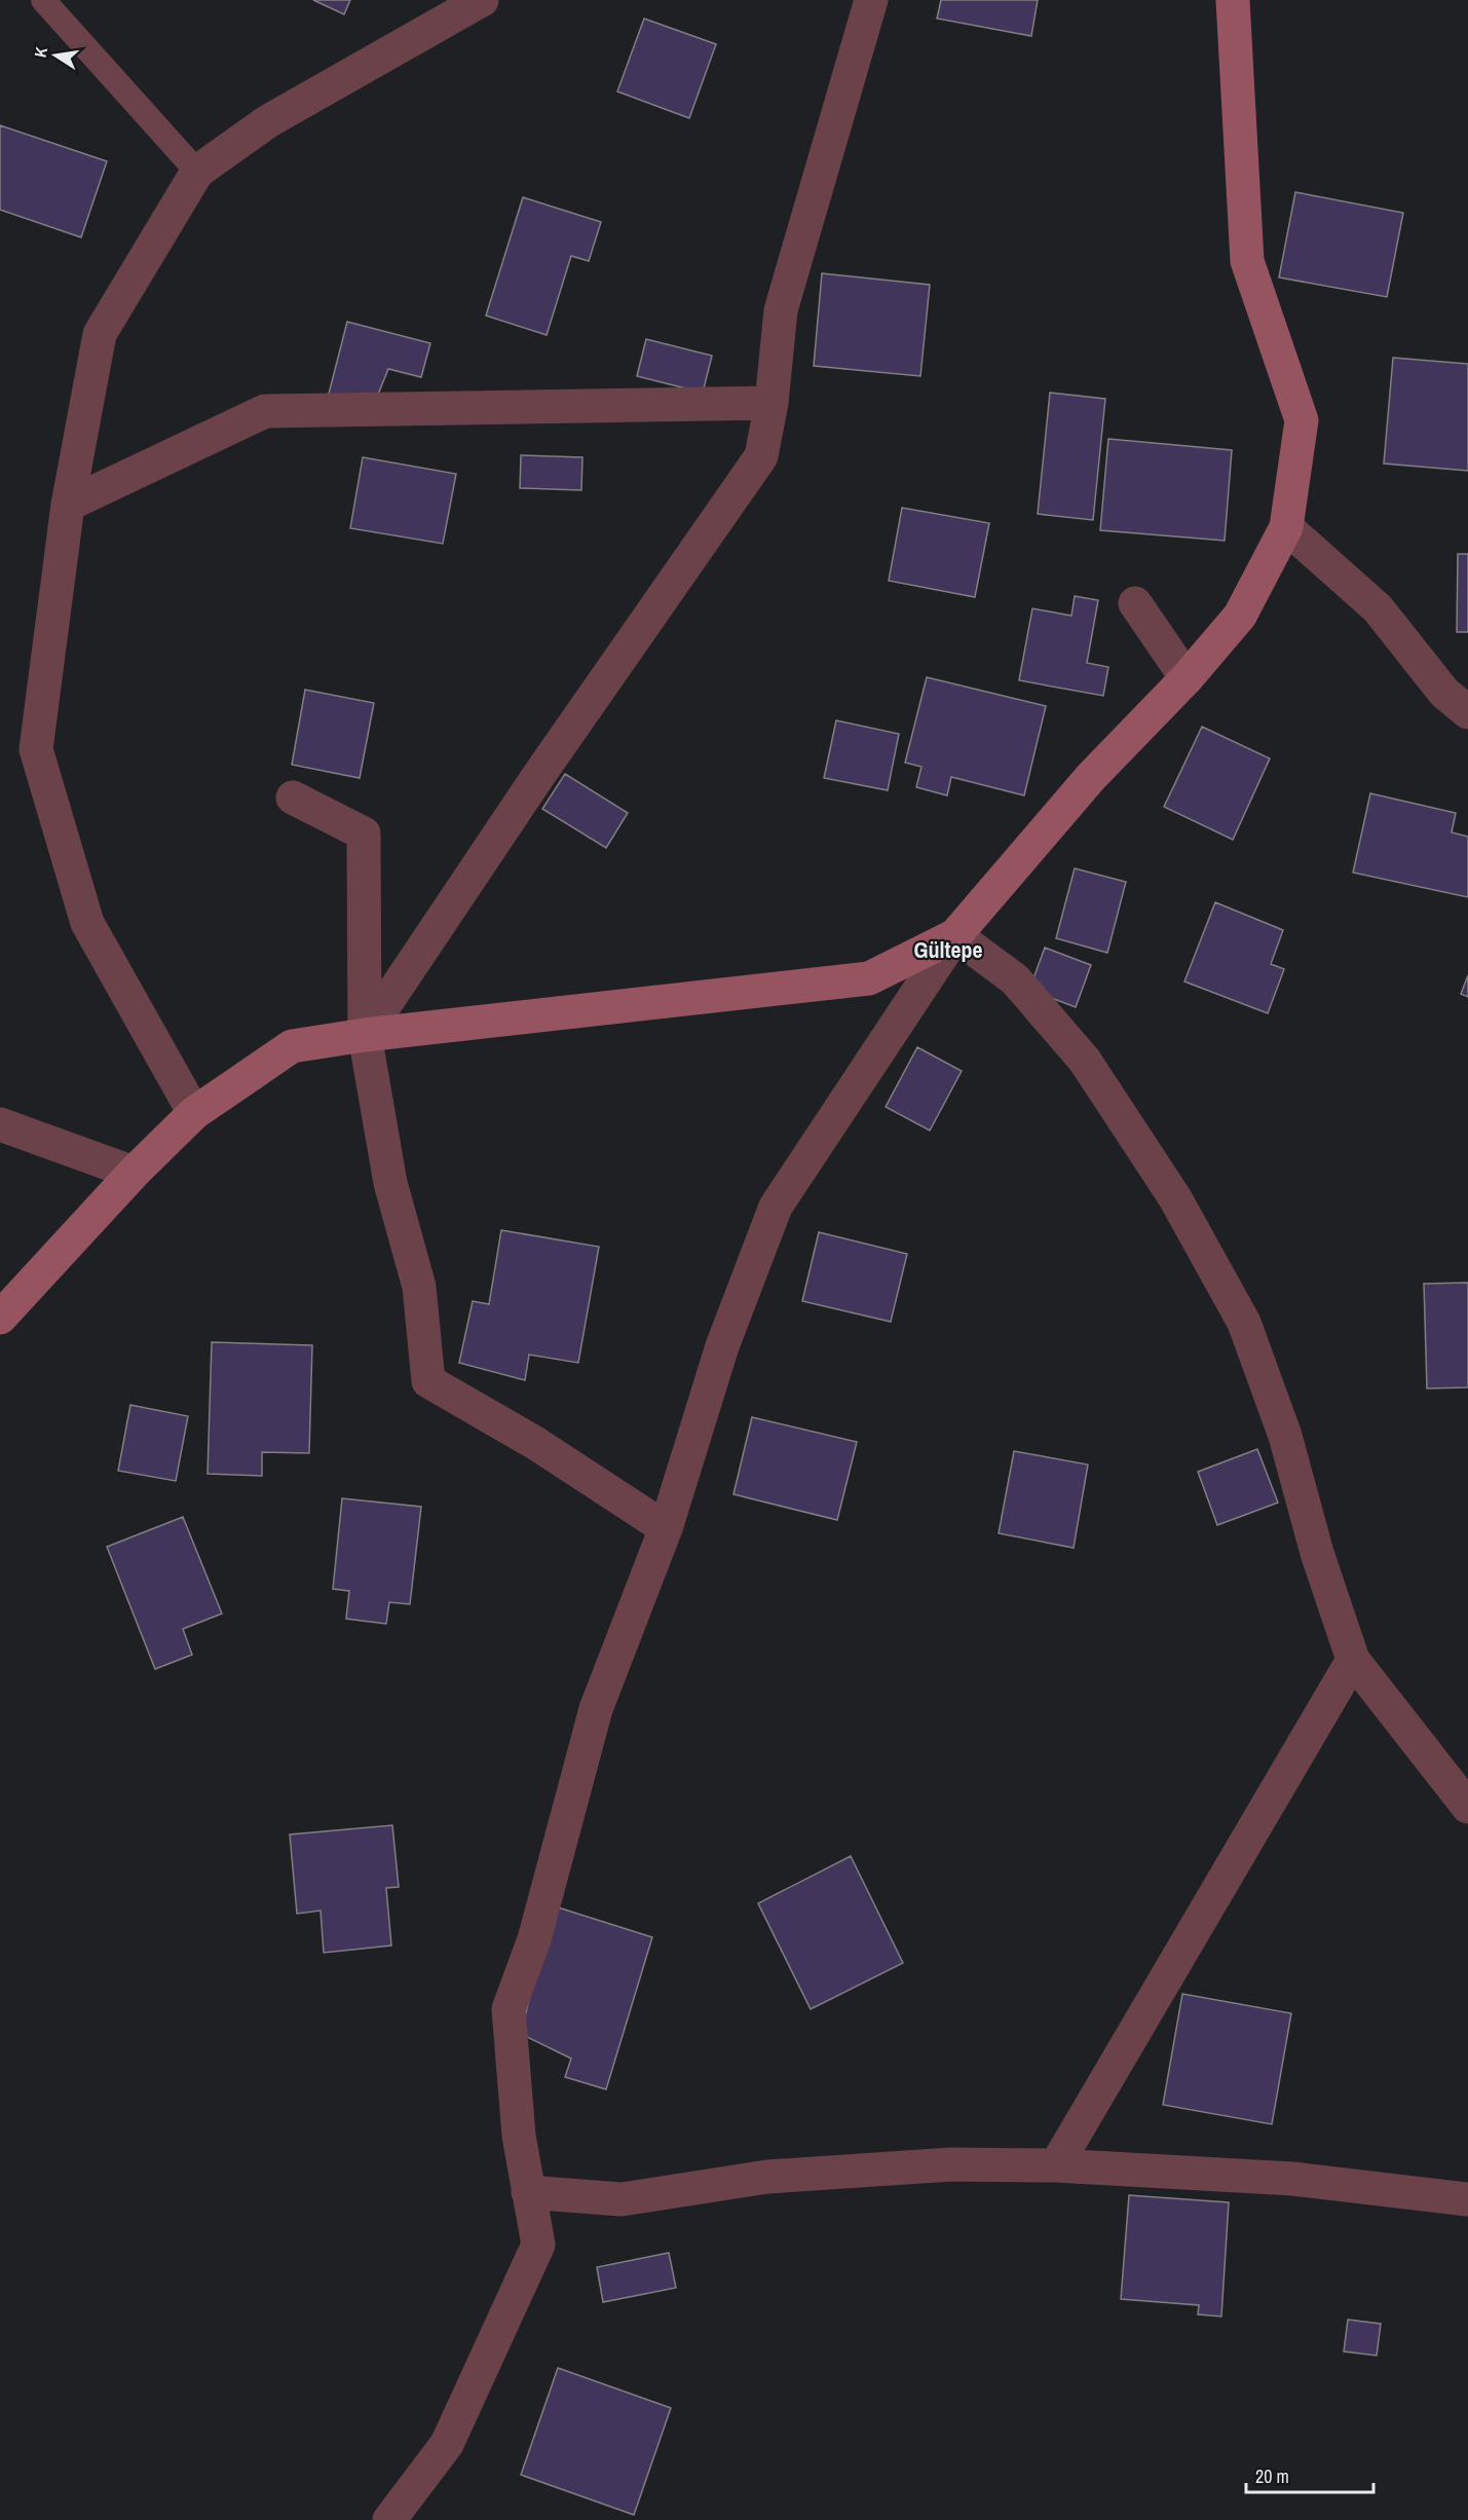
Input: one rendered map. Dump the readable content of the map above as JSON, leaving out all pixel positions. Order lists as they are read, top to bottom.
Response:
{
  "districts": ["Gültepe"],
  "scale_bar": "20 m",
  "north": "left"
}
